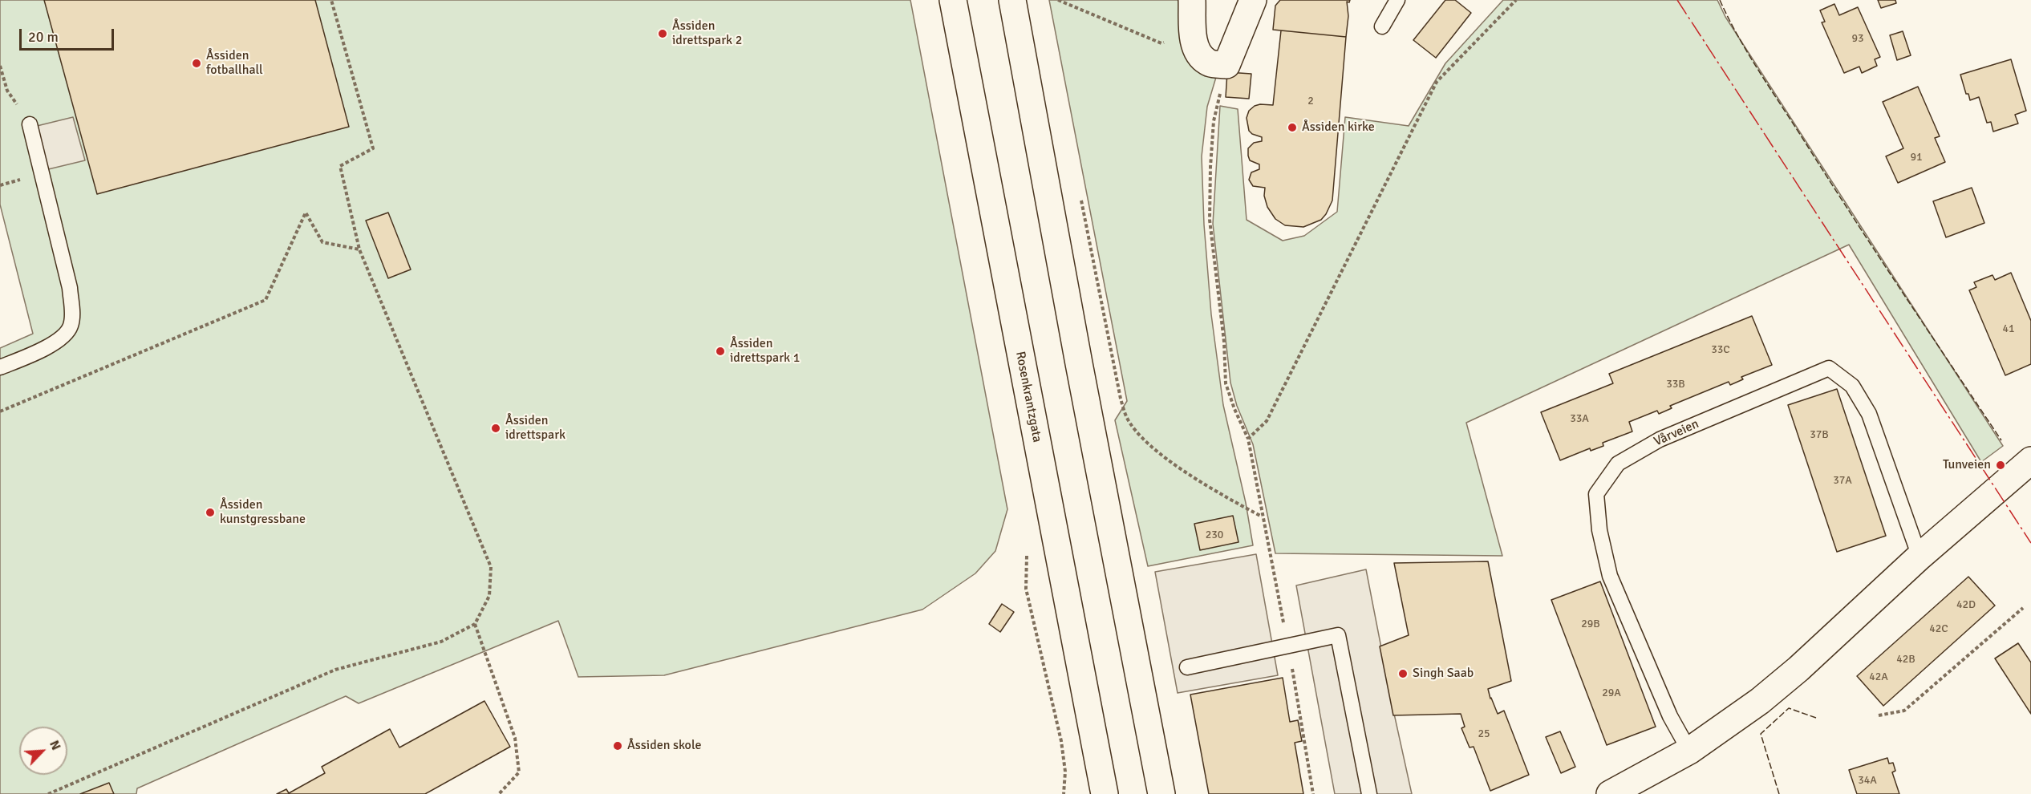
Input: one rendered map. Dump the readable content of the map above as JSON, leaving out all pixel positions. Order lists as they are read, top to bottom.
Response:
{
  "streets": {
    "main road": ["Rosenkrantzgata"],
    "lane": ["Vårveien"]
  },
  "places": [
    "Åssiden idrettspark 2",
    "Åssiden fotballhall",
    "Åssiden kirke",
    "Åssiden idrettspark 1",
    "Åssiden idrettspark",
    "Tunveien",
    "Åssiden kunstgressbane",
    "Singh Saab",
    "Åssiden skole"
  ],
  "house_numbers": [
    "93",
    "2",
    "91",
    "41",
    "33C",
    "33B",
    "33A",
    "37B",
    "37A",
    "230",
    "42D",
    "29B",
    "42C",
    "42B",
    "42A",
    "29A",
    "25",
    "34A"
  ],
  "scale_bar": "20 m",
  "north": "top right"
}
